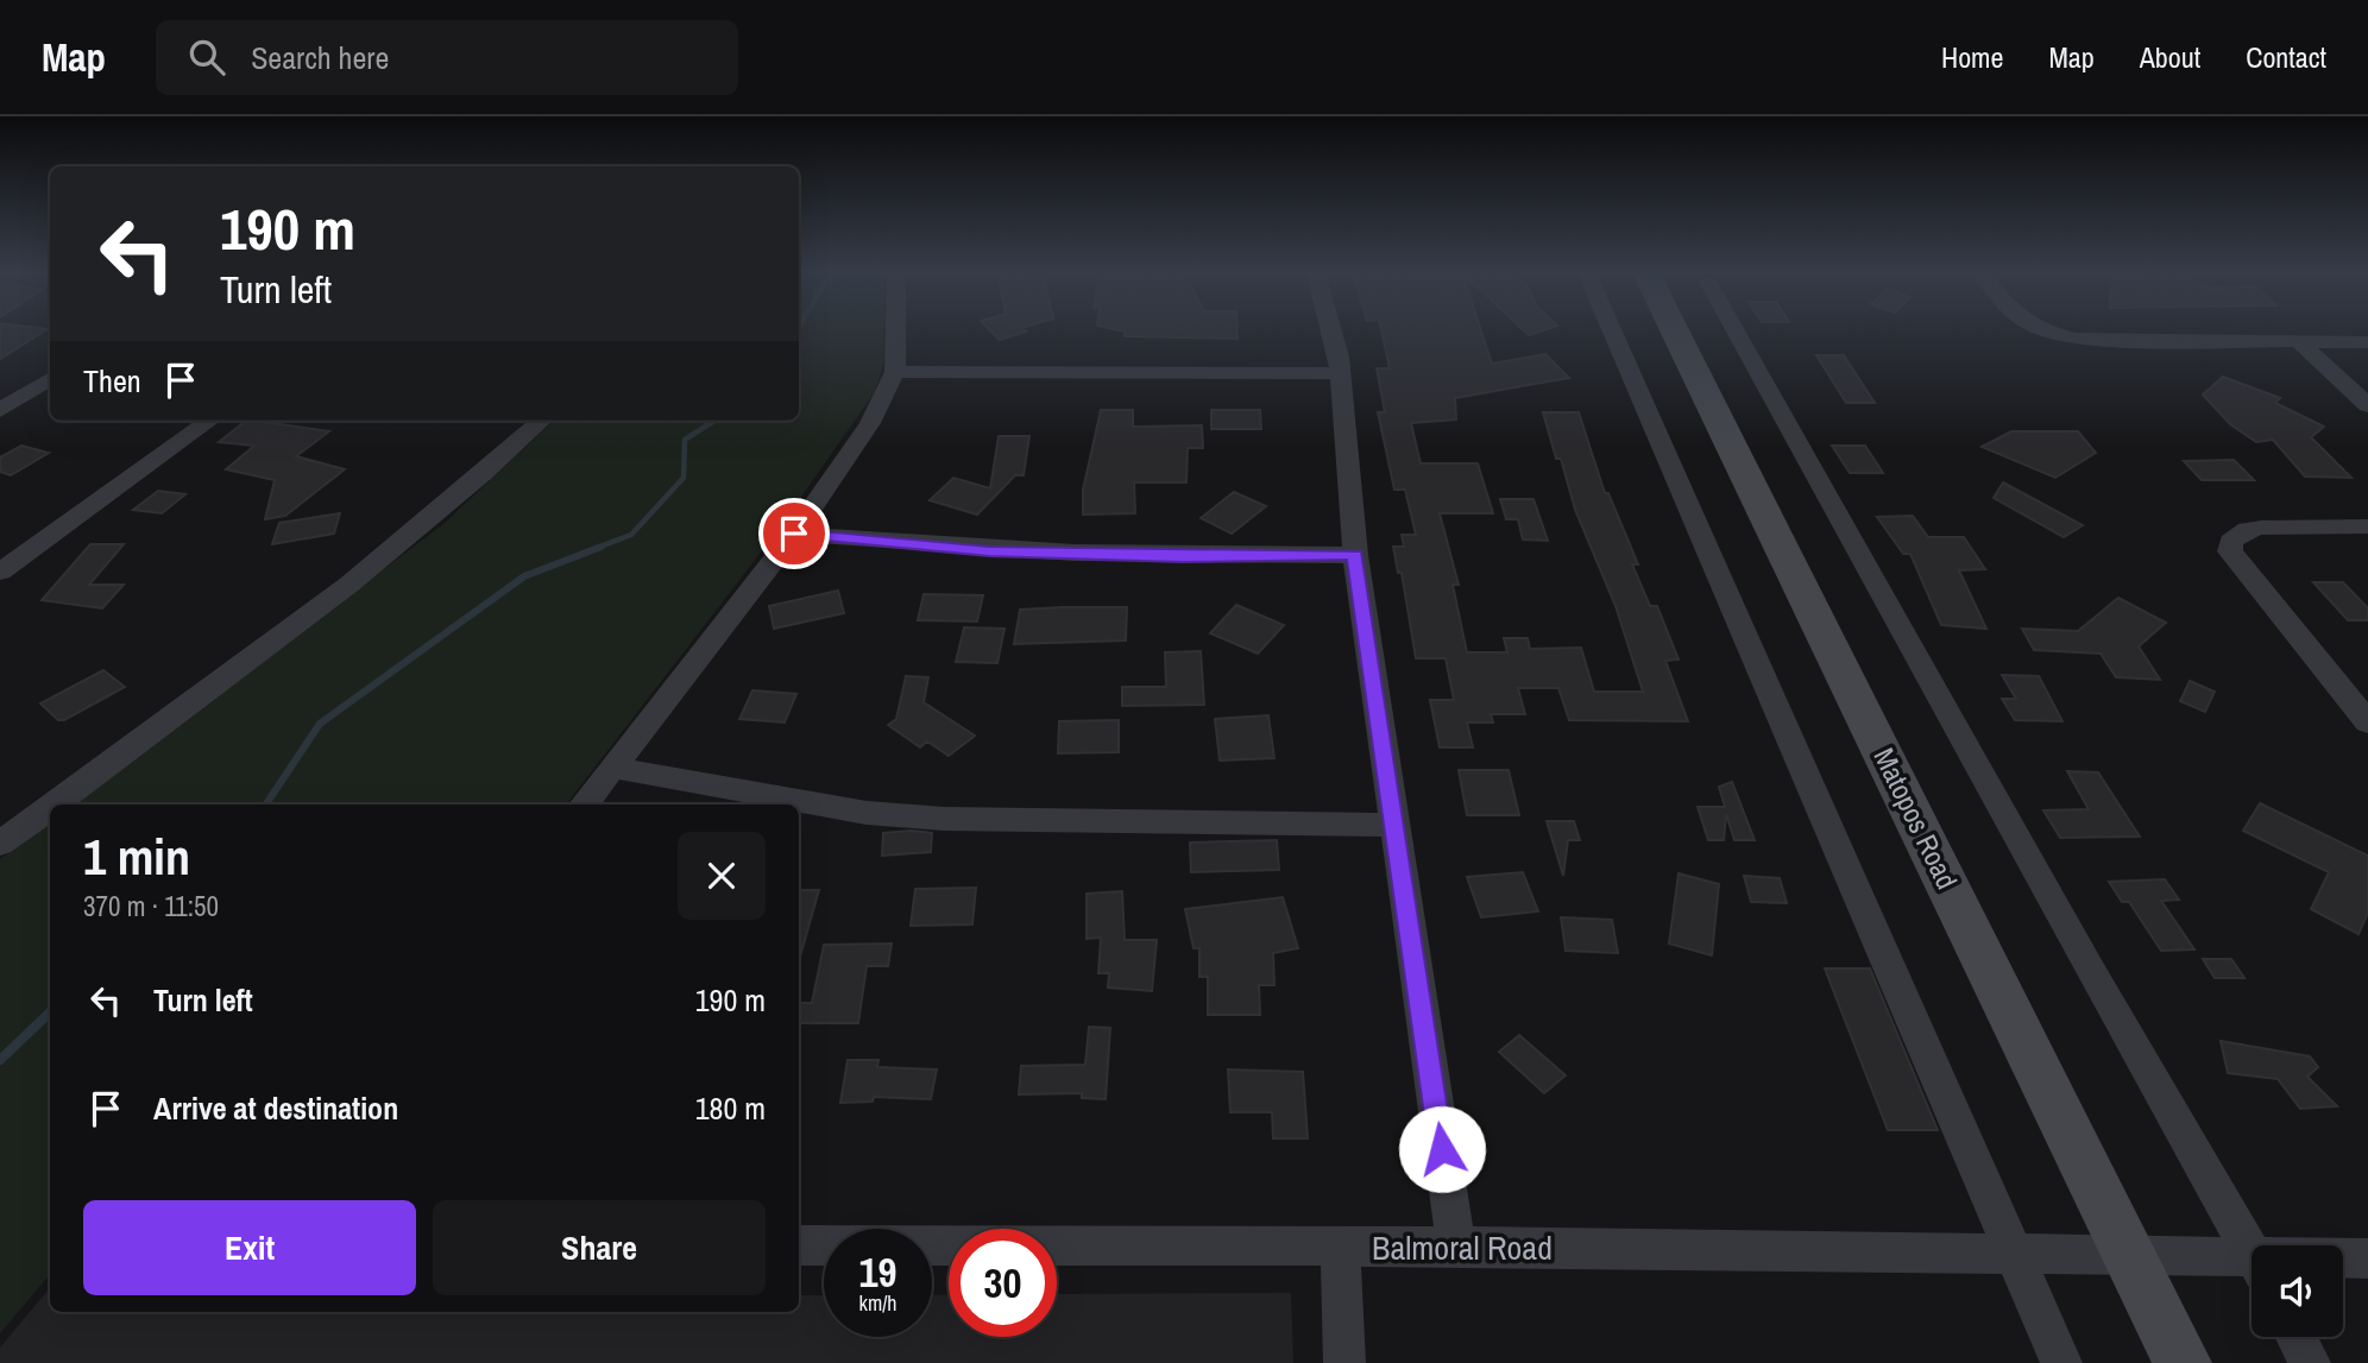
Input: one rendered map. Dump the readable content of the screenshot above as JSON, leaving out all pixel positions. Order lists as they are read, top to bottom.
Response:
{
  "streets": {
    "main road": ["Matopos Road"],
    "street": ["Balmoral Road"]
  },
  "crossings": [
    ["Matopos Road", "Balmoral Road"]
  ],
  "page": {
    "header": "Map",
    "search": "Search here",
    "nav": [
      "Home",
      "Map",
      "About",
      "Contact"
    ],
    "turn": ["190 m", "Turn left"],
    "then": "Then",
    "heading": ["1 min", "370 m · 11:50"],
    "list": [
      {
        "name": "Turn left",
        "value": "190 m"
      },
      {
        "name": "Arrive at destination",
        "value": "180 m"
      }
    ],
    "buttons": ["Exit", "Share"],
    "speed": "19 km/h",
    "limit": "30"
  }
}
